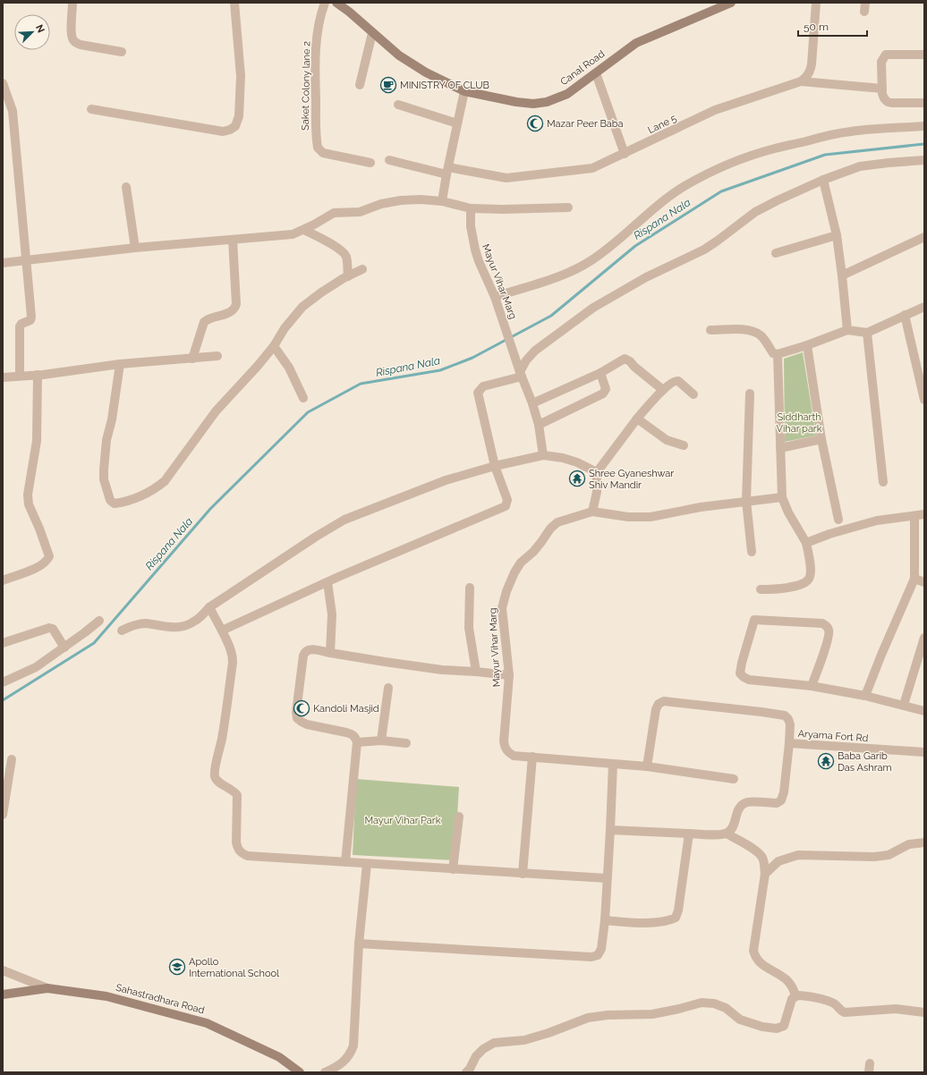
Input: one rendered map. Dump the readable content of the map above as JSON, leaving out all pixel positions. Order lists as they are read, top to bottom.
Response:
{
  "streets": {
    "street": [
      "Canal Road",
      "Saket Colony lane 2",
      "Lane 5",
      "Mayur Vihar Marg",
      "Aryama Fort Rd",
      "Sahastradhara Road"
    ]
  },
  "water": ["Rispana Nala"],
  "parks": ["Siddharth Vihar park", "Mayur Vihar Park"],
  "places": {
    "cafe": ["MINISTRY OF CLUB"],
    "mosque": ["Mazar Peer Baba", "Kandoli Masjid"],
    "temple": ["Shree Gyaneshwar Shiv Mandir", "Baba Garib Das Ashram"],
    "school or university": ["Apollo International School"]
  },
  "scale_bar": "50 m",
  "north": "top right"
}
